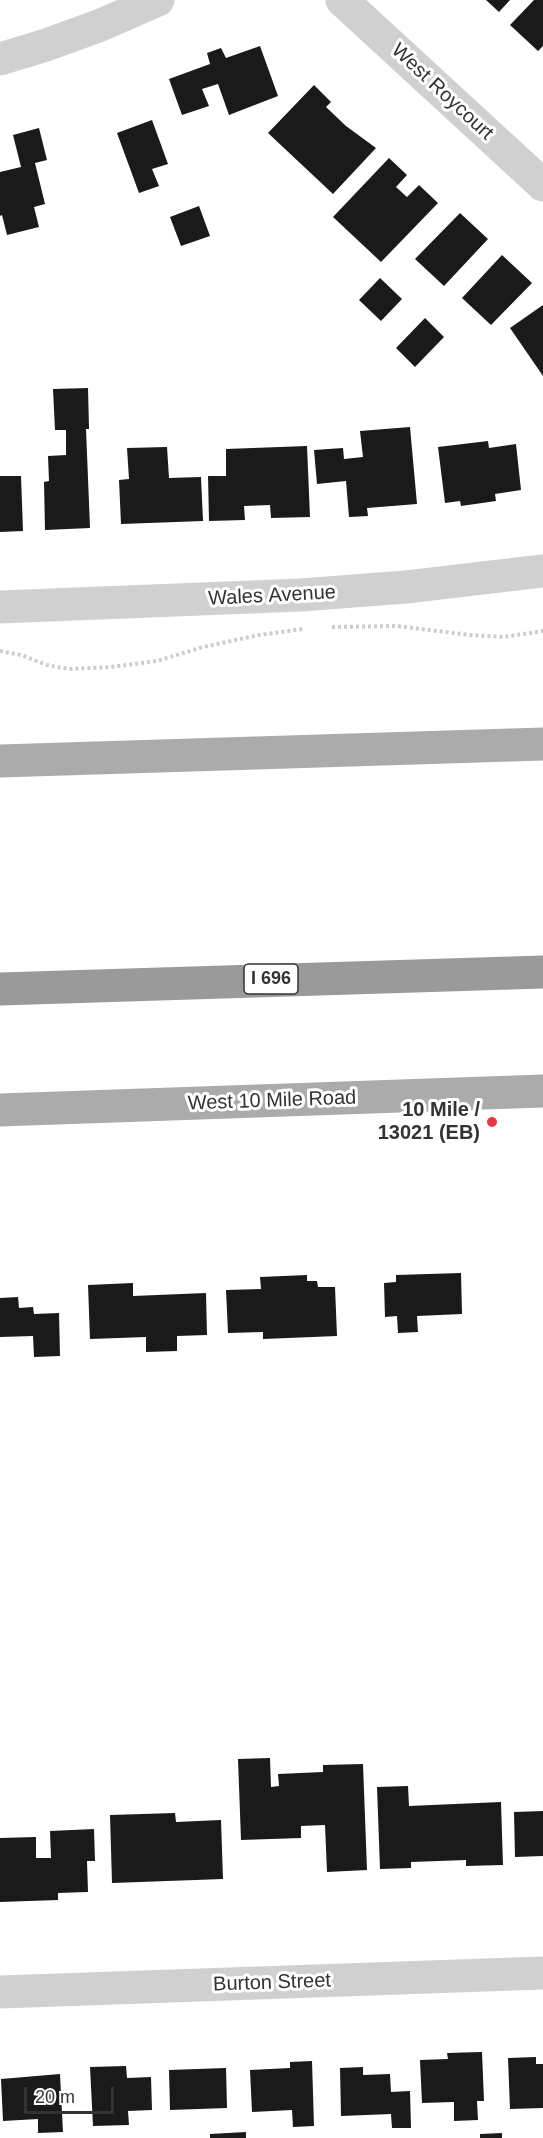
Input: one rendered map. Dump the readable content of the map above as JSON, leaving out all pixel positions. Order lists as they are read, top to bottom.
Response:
{
  "streets": {
    "highway": ["I 696"],
    "main road": ["West 10 Mile Road"],
    "street": ["West Roycourt", "Wales Avenue", "Burton Street"]
  },
  "places": ["10 Mile / 13021 (EB)"],
  "scale_bar": "20 m"
}
